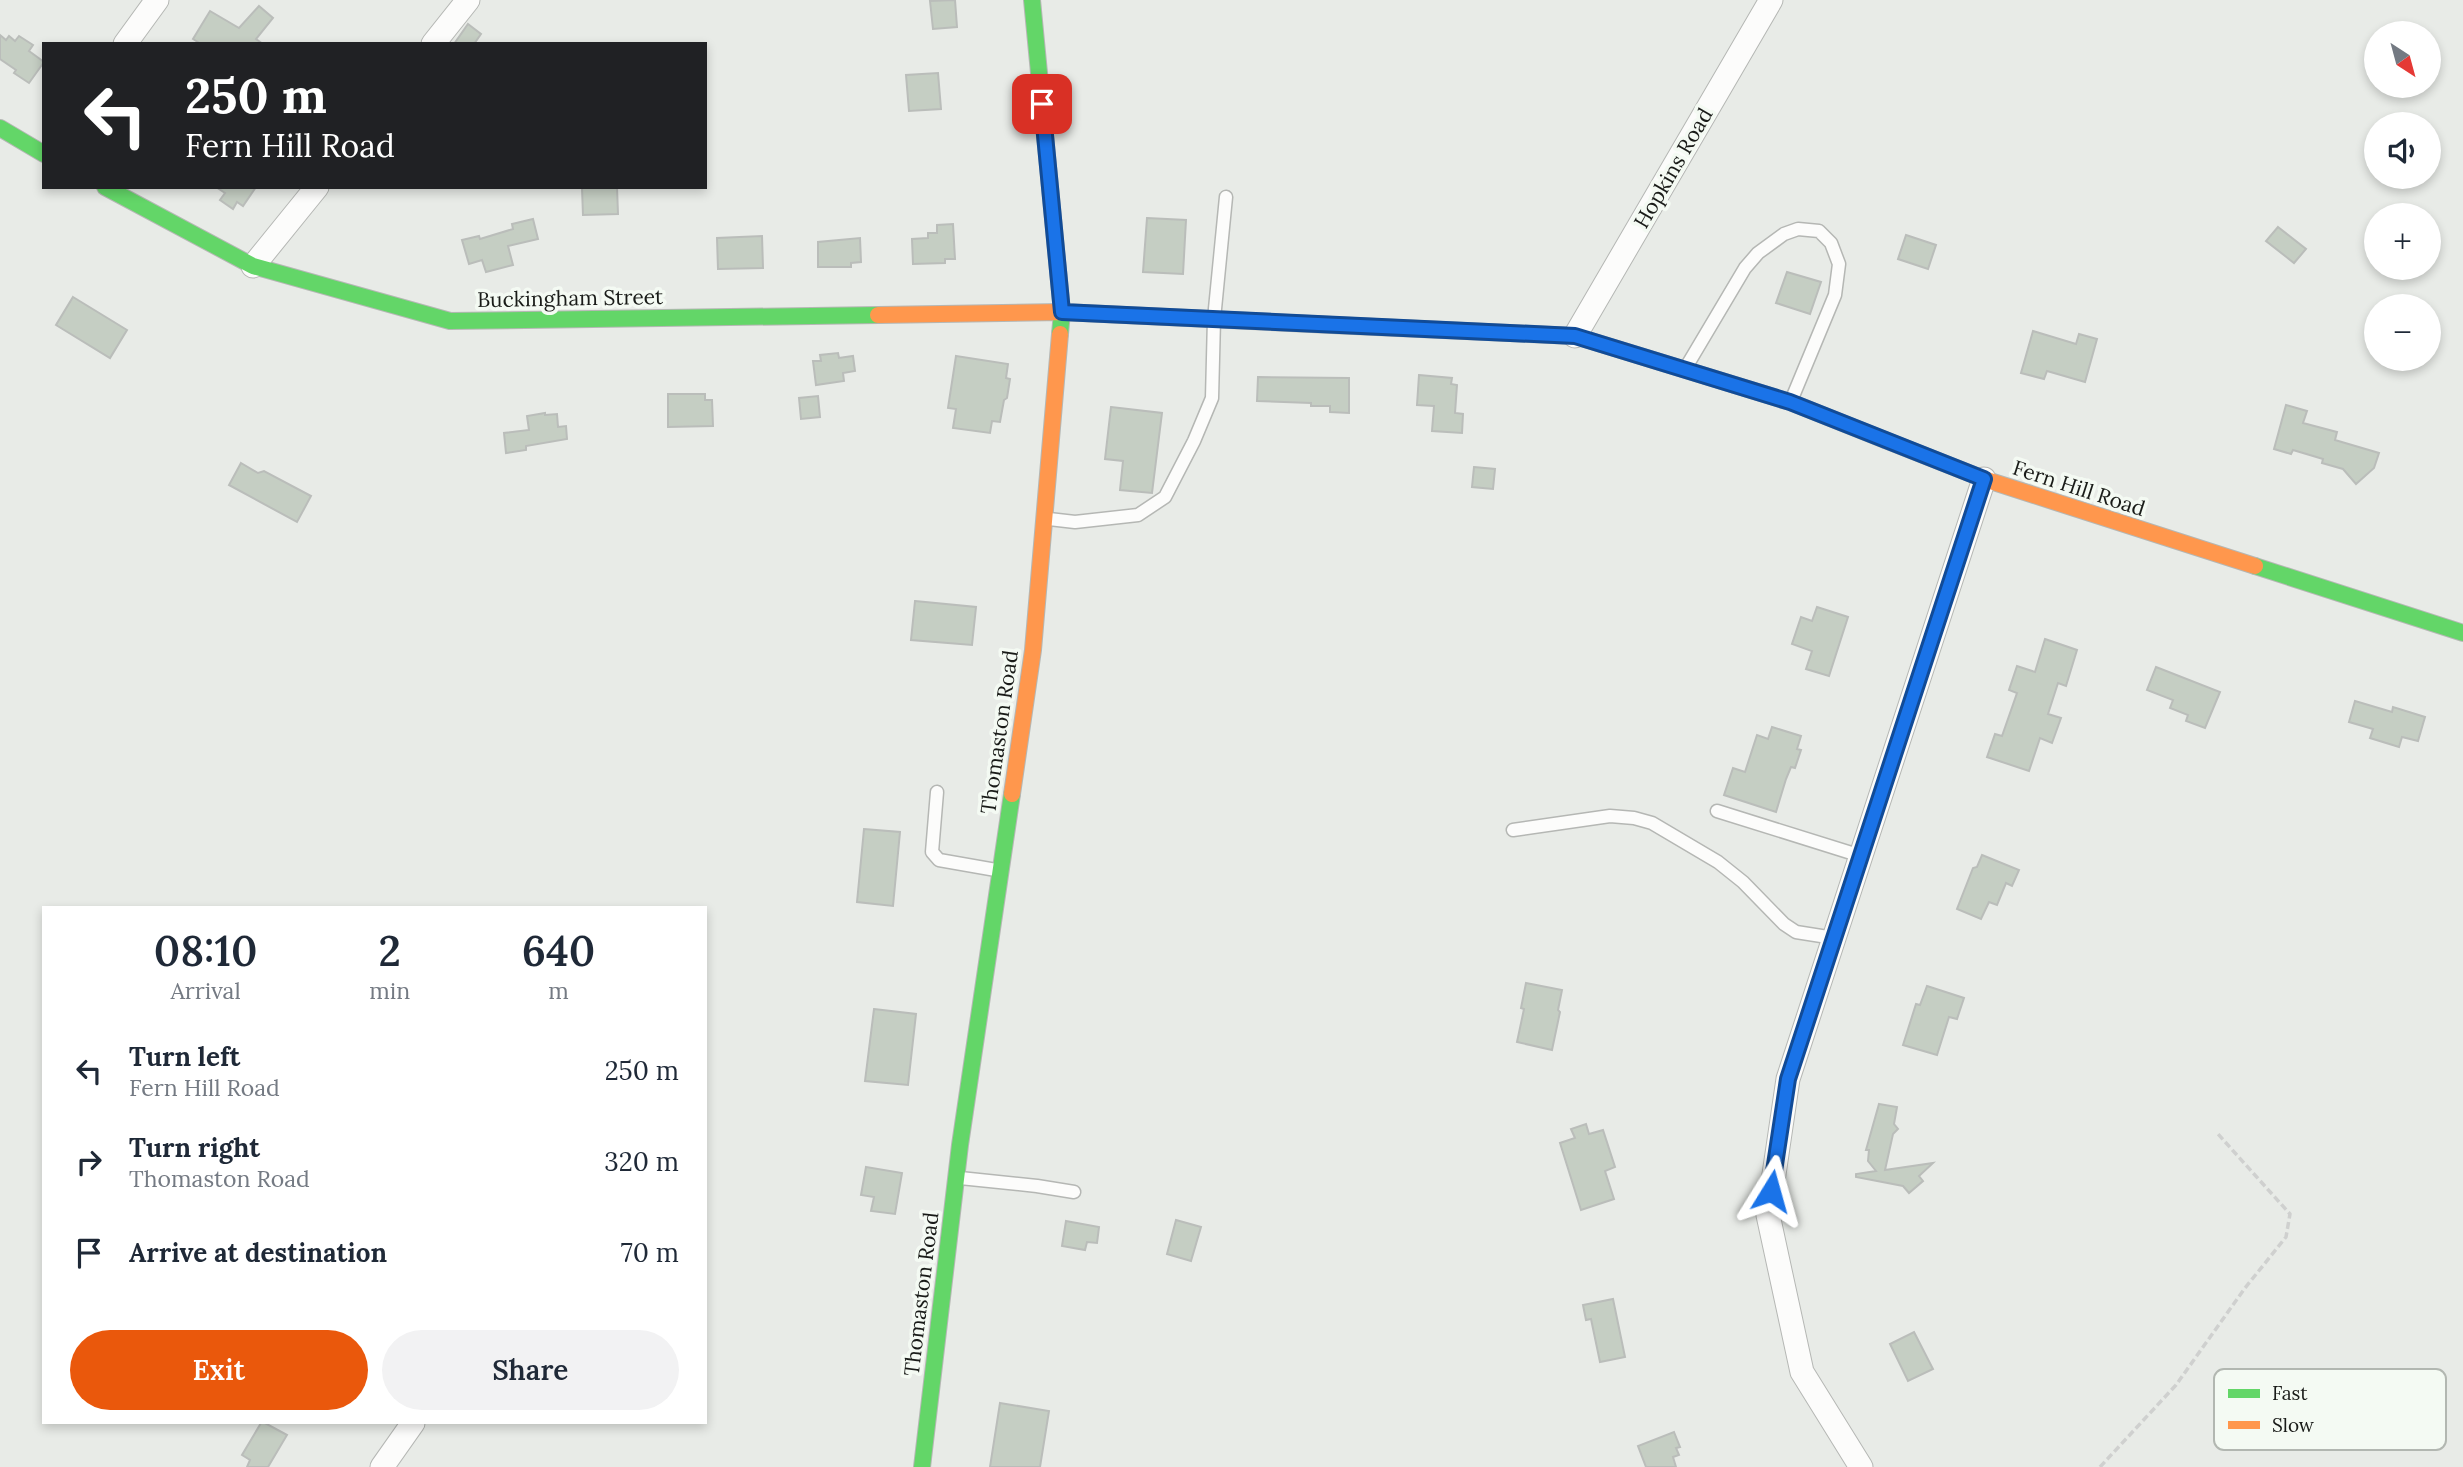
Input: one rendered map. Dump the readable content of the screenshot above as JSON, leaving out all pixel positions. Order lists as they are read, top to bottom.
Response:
{
  "streets": {
    "main road": ["Buckingham Street", "Fern Hill Road", "Thomaston Road"],
    "street": ["Hopkins Road"]
  },
  "crossings": [
    ["Hopkins Road", "Fern Hill Road"],
    ["Buckingham Street", "Fern Hill Road"],
    ["Buckingham Street", "Thomaston Road"],
    ["Fern Hill Road", "Thomaston Road"]
  ],
  "legend": ["Fast", "Slow"],
  "north": "bottom right",
  "page": {
    "map_buttons": ["+", "−"],
    "turn": ["250 m", "Fern Hill Road"],
    "eta": [
      "08:10",
      "Arrival",
      "2",
      "min",
      "640",
      "m"
    ],
    "list": [
      {
        "name": "Turn left",
        "note": "Fern Hill Road",
        "value": "250 m"
      },
      {
        "name": "Turn right",
        "note": "Thomaston Road",
        "value": "320 m"
      },
      {
        "name": "Arrive at destination",
        "value": "70 m"
      }
    ],
    "buttons": ["Exit", "Share"]
  }
}
